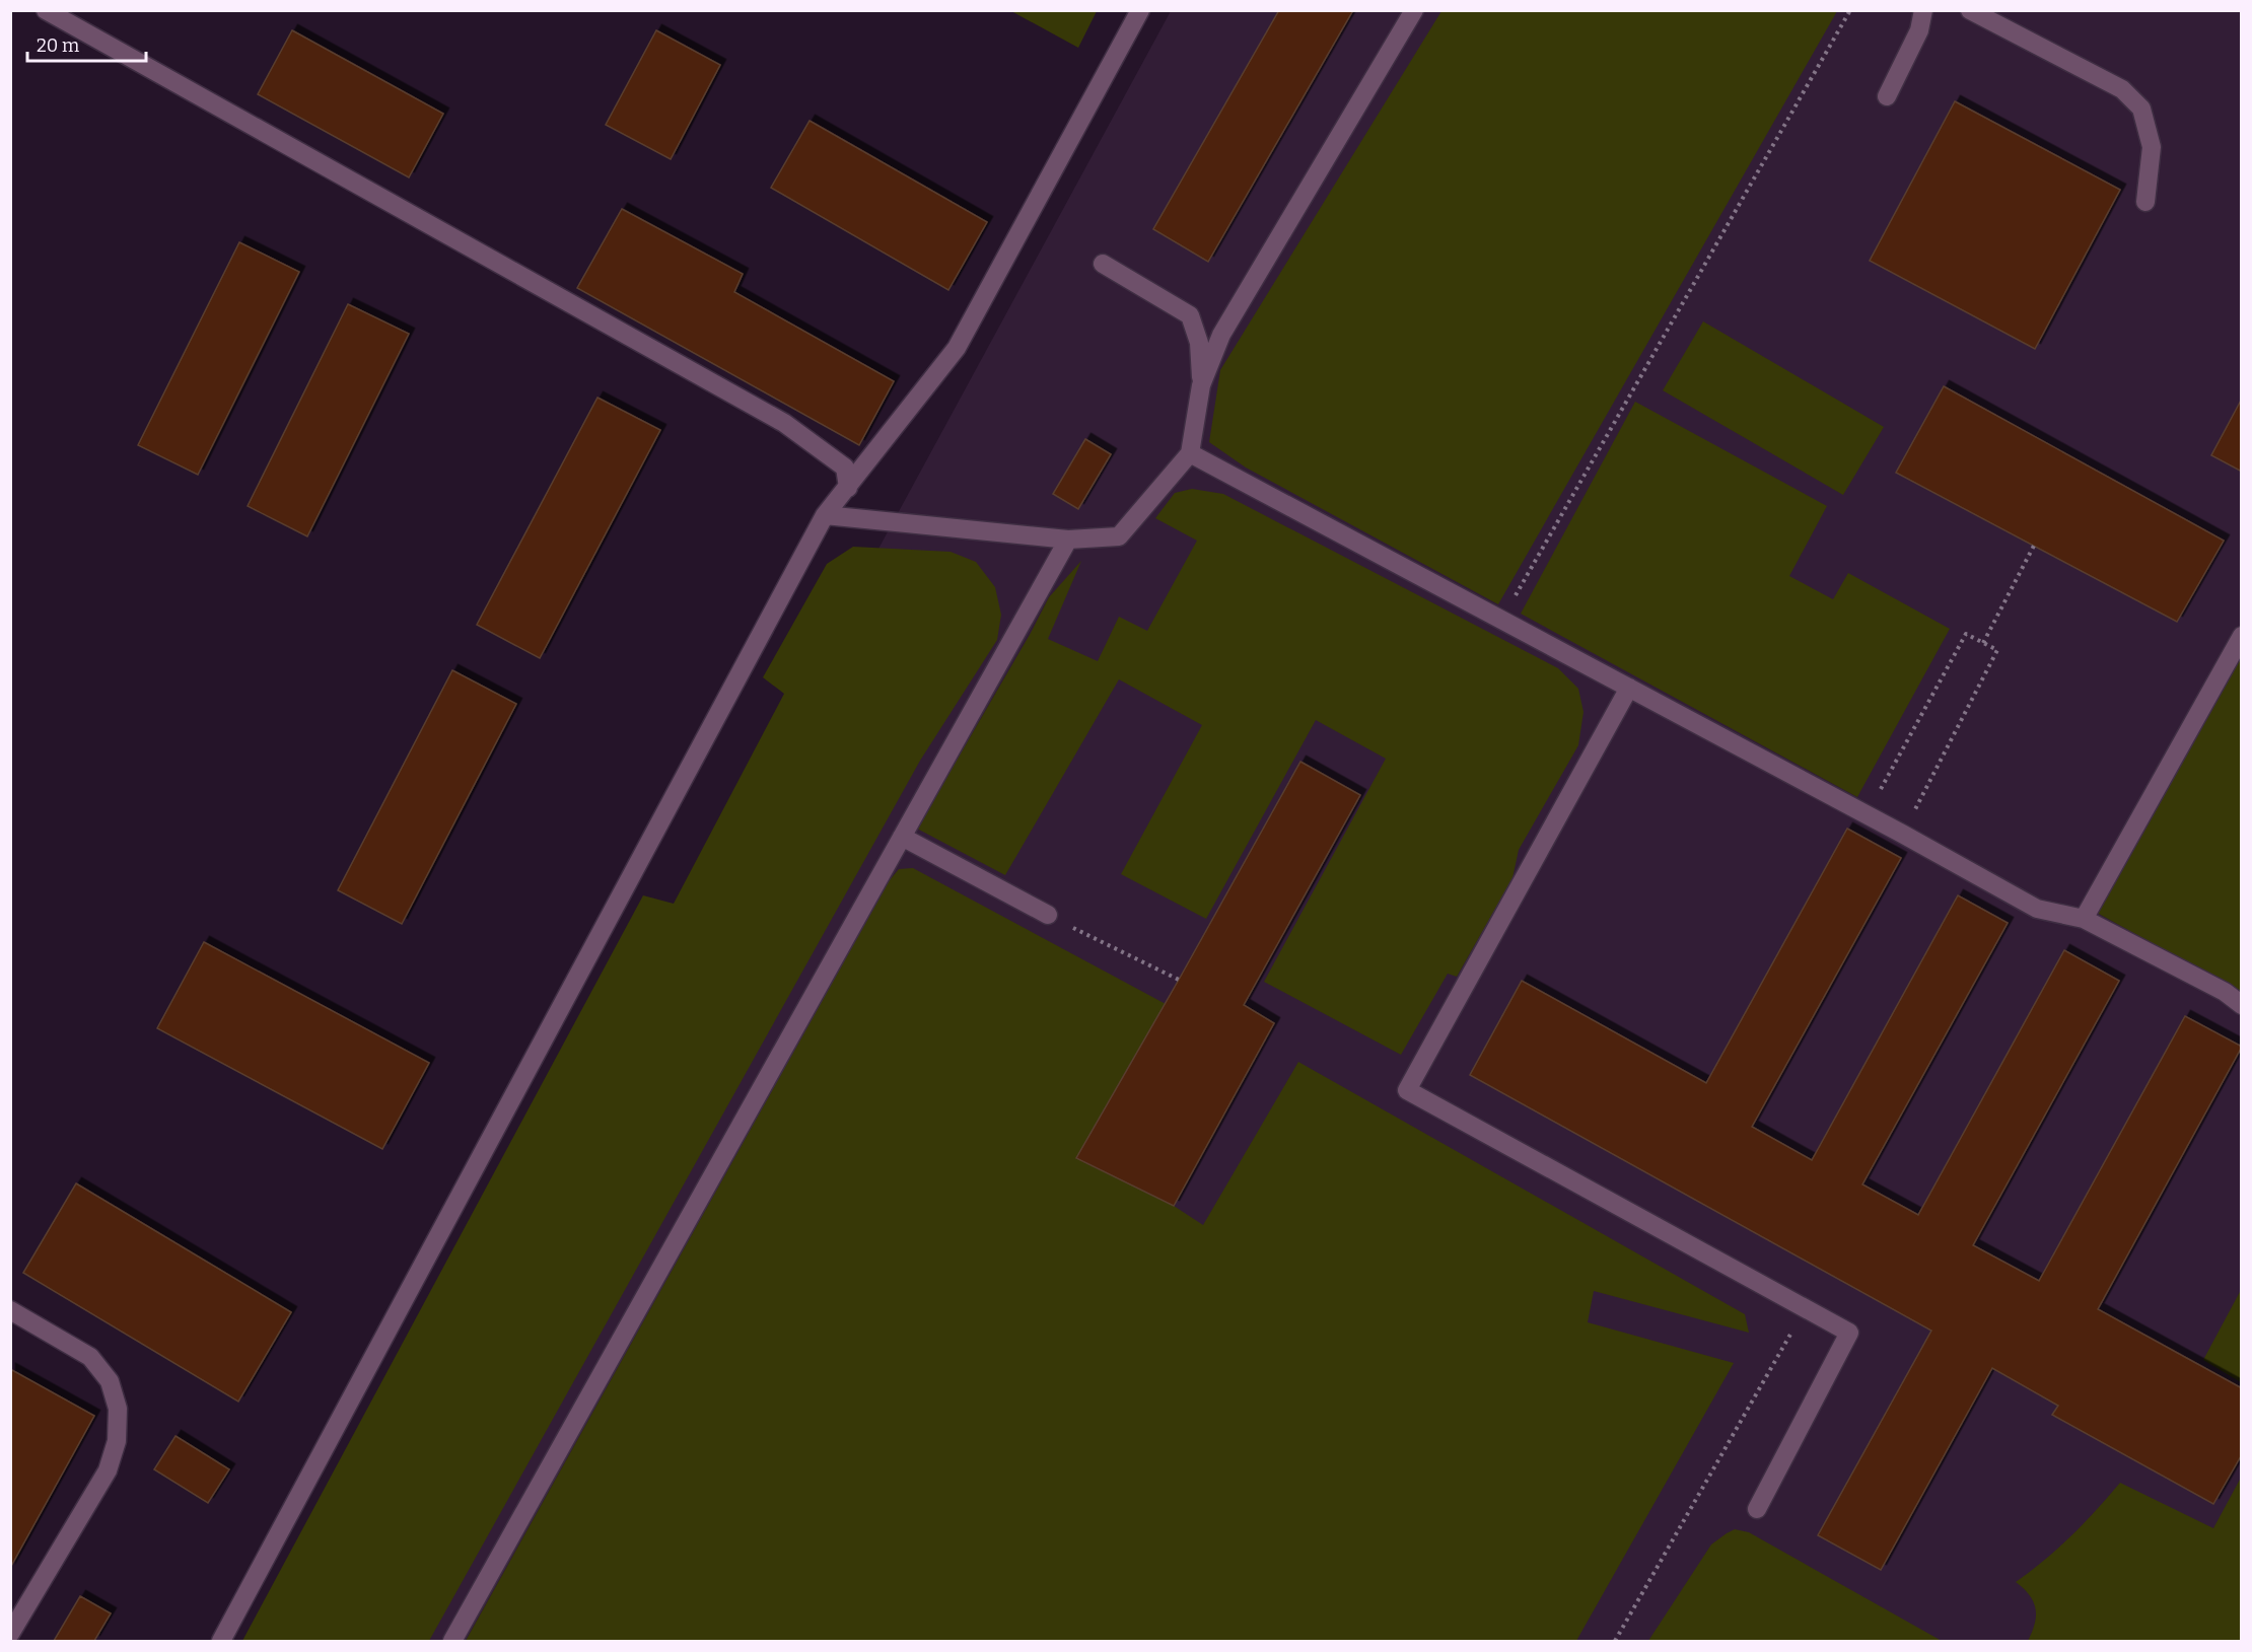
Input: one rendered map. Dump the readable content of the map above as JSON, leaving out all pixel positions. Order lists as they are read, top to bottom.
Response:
{
  "scale_bar": "20 m"
}
